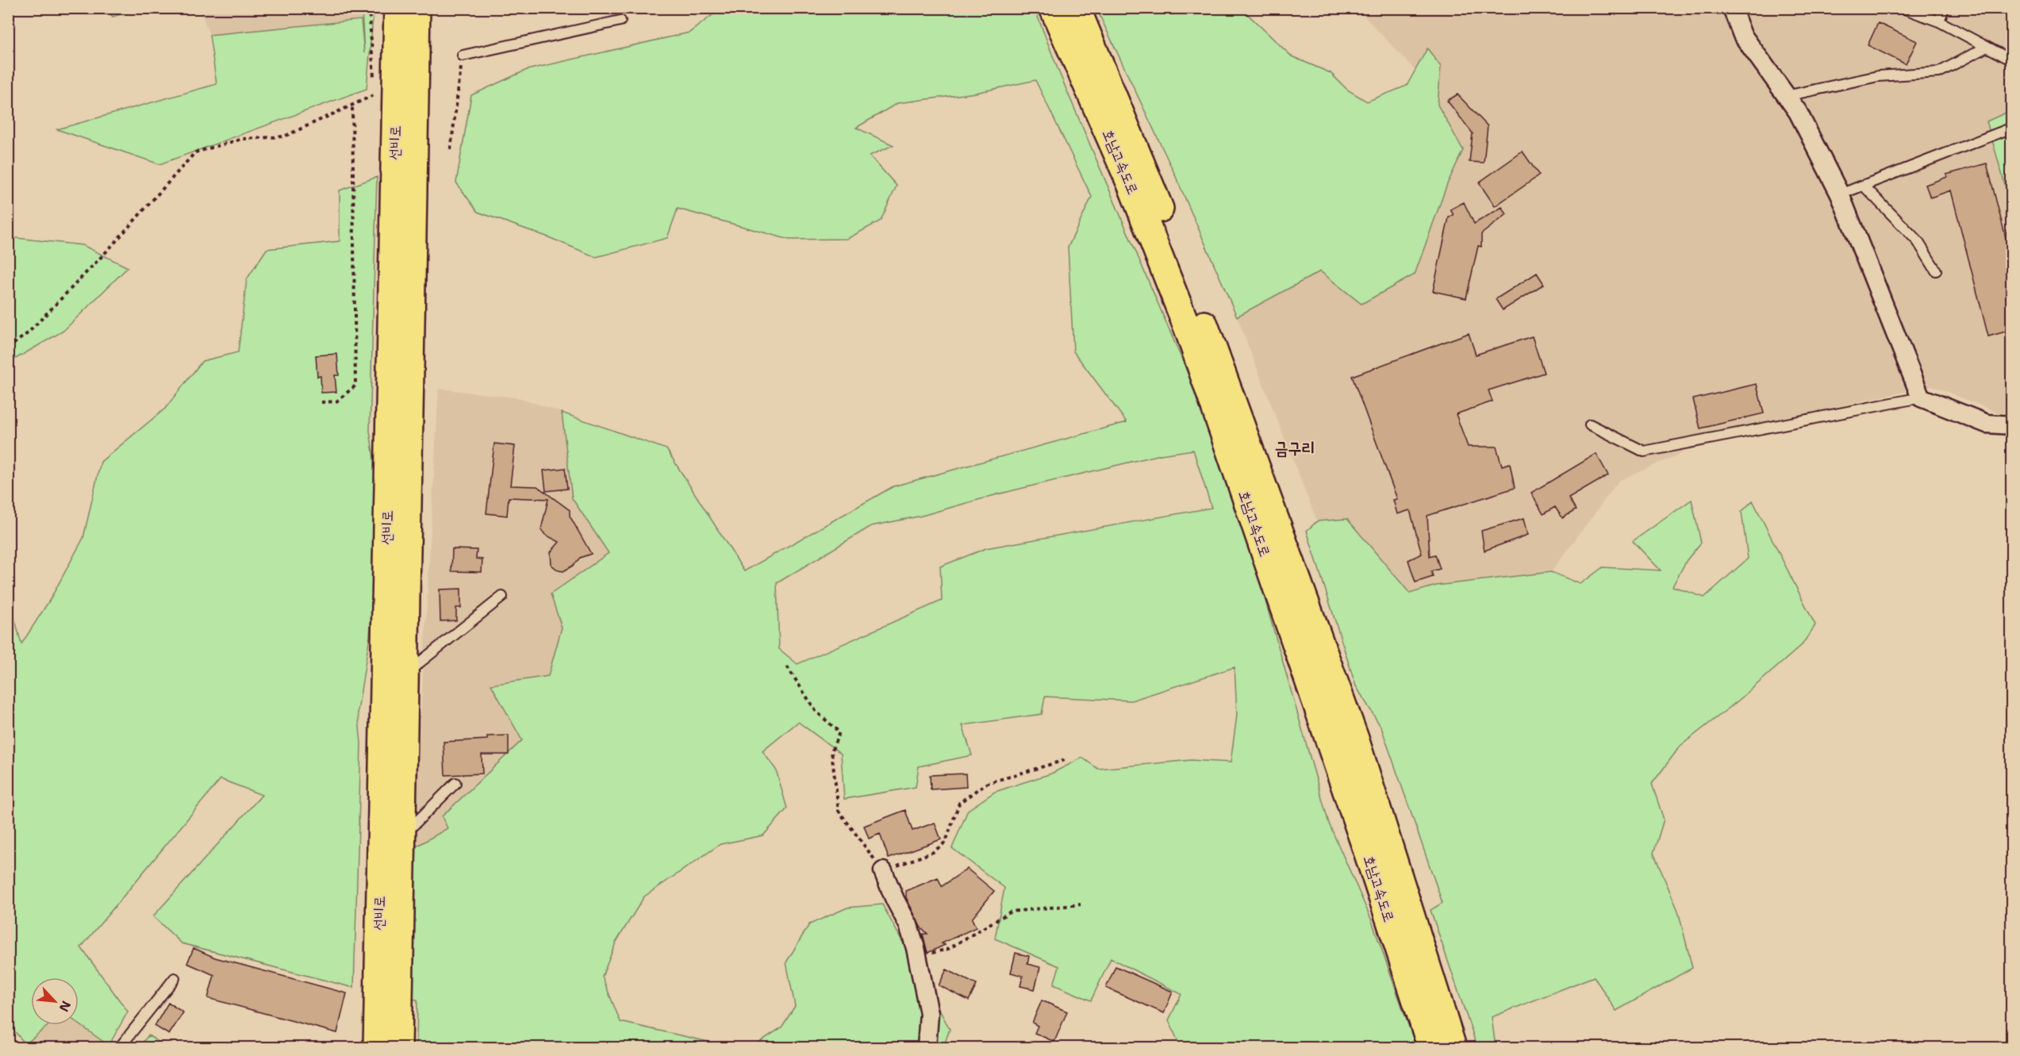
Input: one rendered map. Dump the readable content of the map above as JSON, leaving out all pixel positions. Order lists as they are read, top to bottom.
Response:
{
  "streets": {
    "main road": ["선비로", "호남고속도로"]
  },
  "districts": ["금구리"],
  "north": "bottom right"
}
